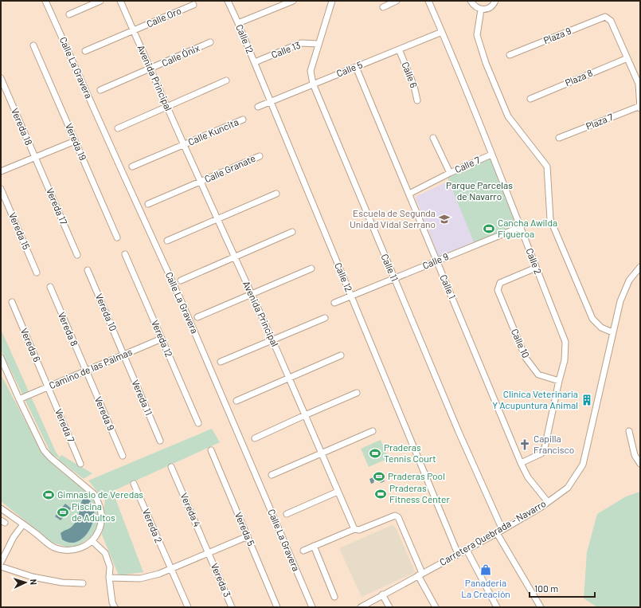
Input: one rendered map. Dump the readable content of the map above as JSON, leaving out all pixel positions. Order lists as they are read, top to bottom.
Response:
{
  "streets": {
    "street": [
      "Calle Oro",
      "Plaza 9",
      "Calle 12",
      "Calle 13",
      "Calle Ónix",
      "Calle La Gravera",
      "Calle 5",
      "Calle 6",
      "Avenida Principal",
      "Plaza 8",
      "Plaza 7",
      "Vereda 18",
      "Calle Kuncita",
      "Vereda 19",
      "Calle 7",
      "Calle Granate",
      "Vereda 17",
      "Vereda 15",
      "Calle 9",
      "Calle 2",
      "Calle 11",
      "Calle 1",
      "Vereda 10",
      "Vereda 8",
      "Vereda 12",
      "Calle 10",
      "Vereda 6",
      "Camino de las Palmas",
      "Vereda 11",
      "Vereda 9",
      "Vereda 7",
      "Vereda 4",
      "Vereda 2",
      "Vereda 5",
      "Carretera Quebrada - Navarro",
      "Vereda 3"
    ]
  },
  "crossings": [
    ["Calle Oro", "Avenida Principal"],
    ["Plaza 9", "Plaza 8"],
    ["Calle 12", "Calle 13"],
    ["Calle 12", "Calle 5"],
    ["Calle 12", "Calle 9"],
    ["Calle 12", "Carretera Quebrada - Navarro"],
    ["Calle 13", "Calle 11"],
    ["Calle Ónix", "Avenida Principal"],
    ["Calle 5", "Calle 6"],
    ["Calle 5", "Calle 2"],
    ["Calle 5", "Calle 11"],
    ["Calle 5", "Calle 1"],
    ["Avenida Principal", "Calle Kuncita"],
    ["Avenida Principal", "Calle Granate"],
    ["Vereda 18", "Vereda 17"],
    ["Calle 7", "Calle 2"],
    ["Calle 7", "Calle 1"],
    ["Calle 9", "Calle 2"],
    ["Calle 9", "Calle 11"],
    ["Calle 9", "Calle 1"],
    ["Calle 2", "Calle 1"],
    ["Calle 2", "Calle 10"],
    ["Calle 11", "Carretera Quebrada - Navarro"],
    ["Calle 1", "Carretera Quebrada - Navarro"],
    ["Vereda 10", "Camino de las Palmas"],
    ["Vereda 10", "Vereda 11"],
    ["Vereda 8", "Camino de las Palmas"],
    ["Vereda 8", "Vereda 9"],
    ["Vereda 12", "Camino de las Palmas"],
    ["Vereda 6", "Camino de las Palmas"],
    ["Vereda 6", "Vereda 7"],
    ["Camino de las Palmas", "Vereda 11"],
    ["Camino de las Palmas", "Vereda 9"],
    ["Camino de las Palmas", "Vereda 7"],
    ["Vereda 4", "Vereda 3"]
  ],
  "parks": ["Parque Parcelas de Navarro"],
  "places": {
    "school or university": ["Escuela de Segunda Unidad Vidal Serrano"],
    "sports": [
      "Cancha Awilda Figueroa",
      "Praderas Tennis Court",
      "Praderas Pool",
      "Praderas Fitness Center",
      "Gimnasio de Veredas",
      "Piscina de Adultos"
    ],
    "building": ["Clinica Veterinaria Y Acupuntura Animal"],
    "church": ["Capilla Francisco"],
    "shop": ["Panaderia La Creación"]
  },
  "scale_bar": "100 m",
  "north": "right"
}
